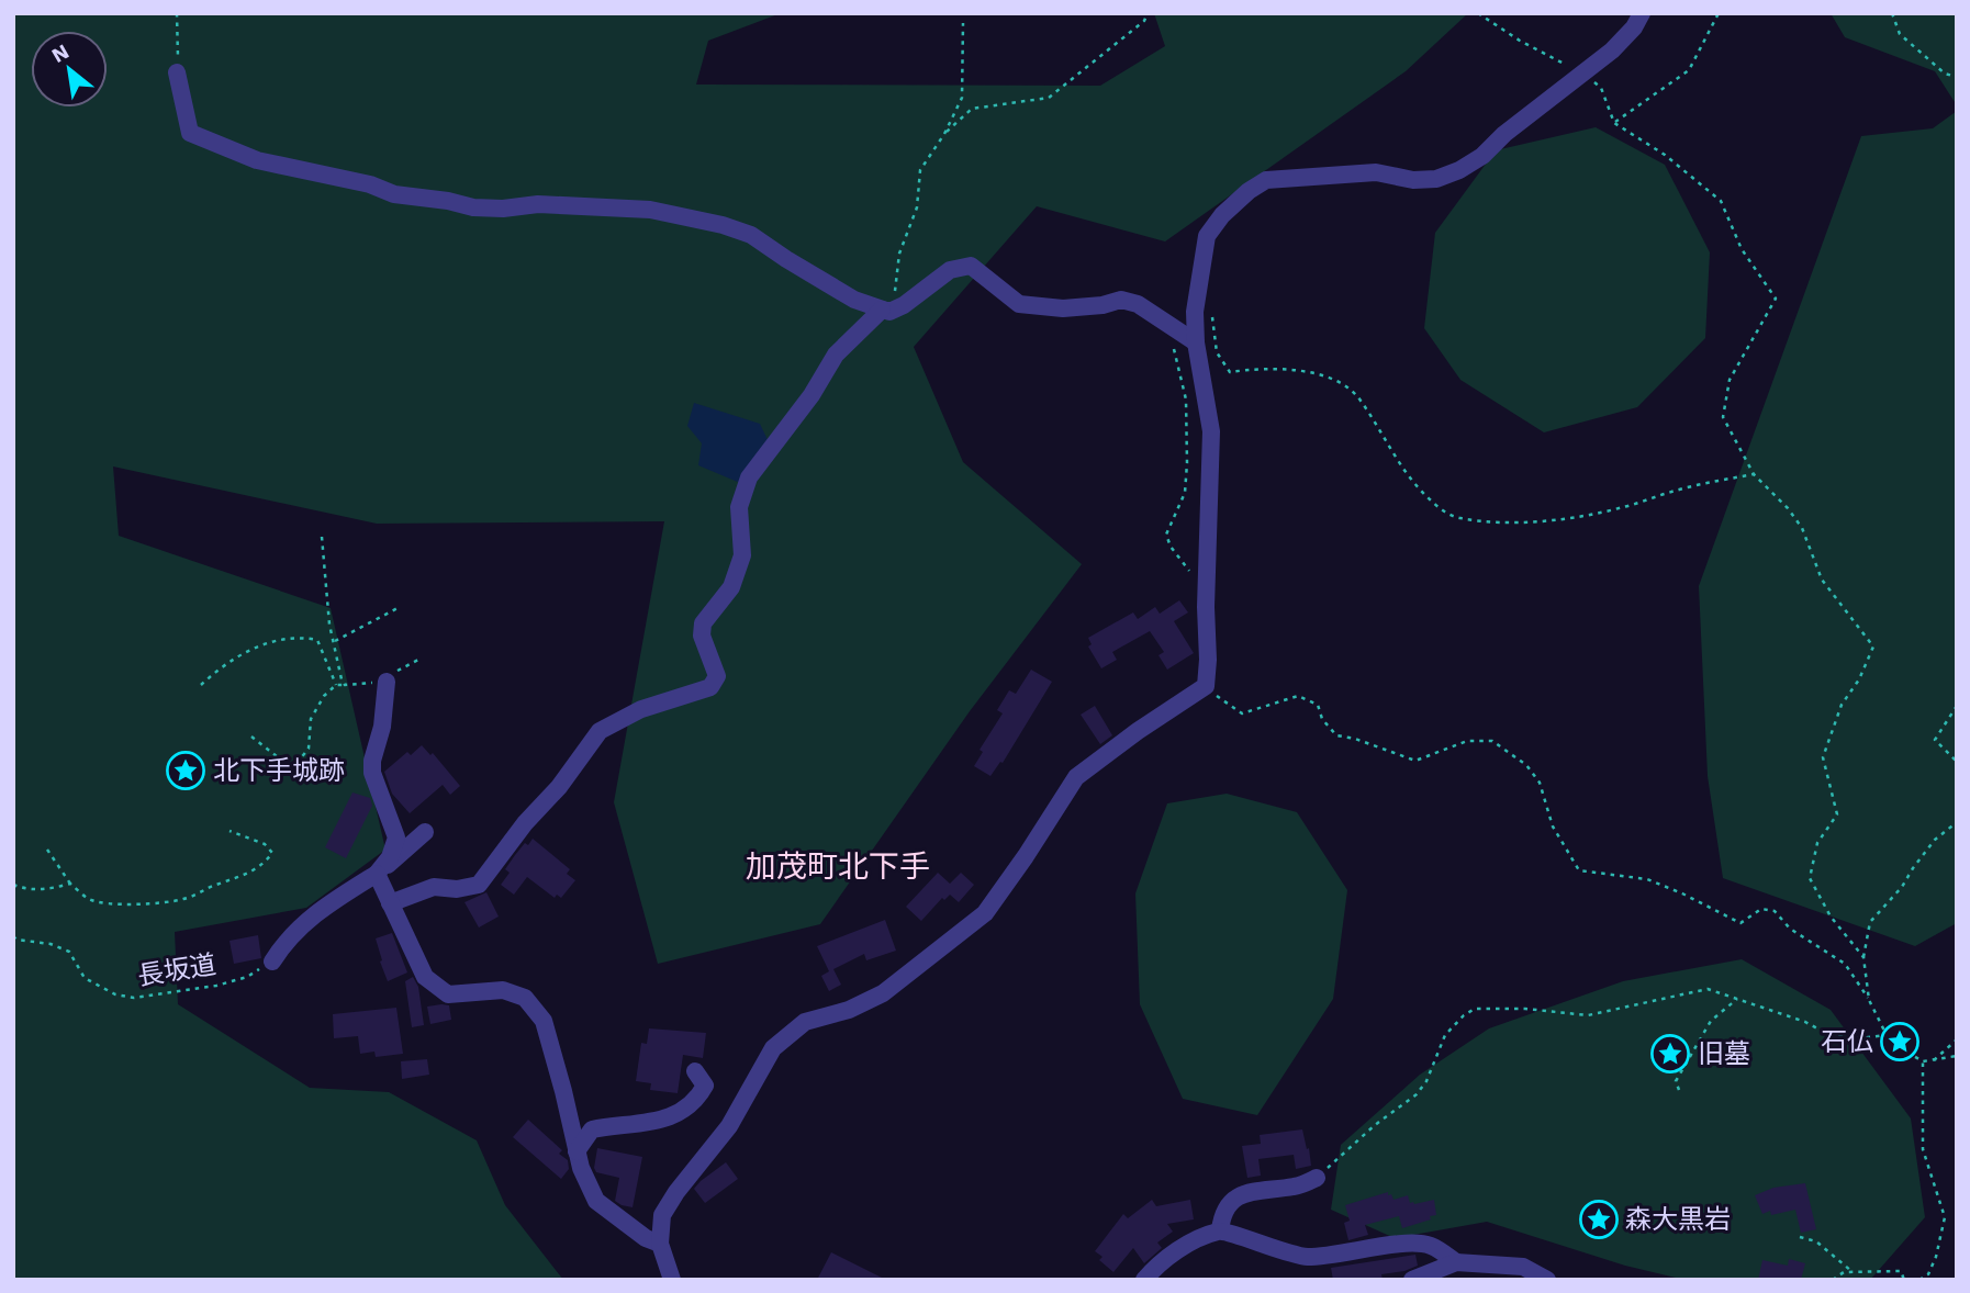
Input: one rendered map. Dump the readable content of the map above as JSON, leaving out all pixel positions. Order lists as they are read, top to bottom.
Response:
{
  "streets": {
    "path": ["長坂道"]
  },
  "districts": ["加茂町北下手"],
  "places": {
    "place": [
      "北下手城跡",
      "石仏",
      "旧墓",
      "森大黒岩"
    ]
  },
  "north": "top left"
}
